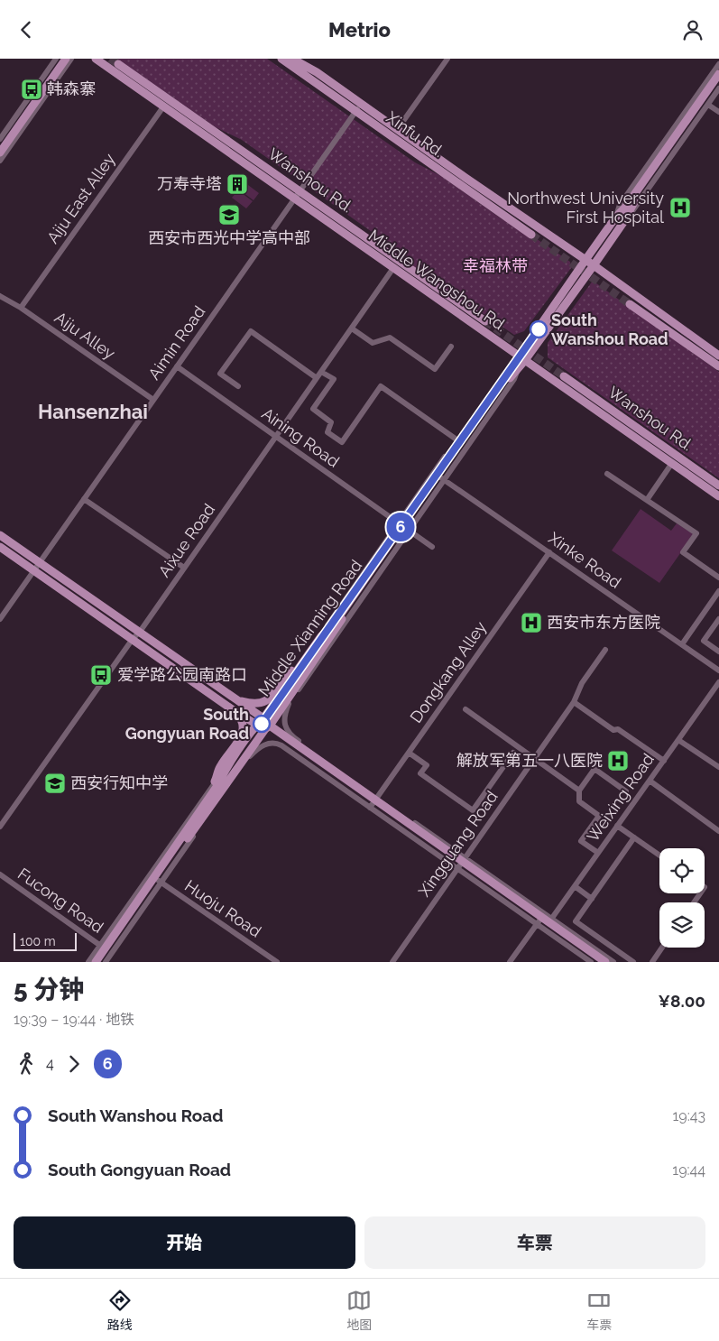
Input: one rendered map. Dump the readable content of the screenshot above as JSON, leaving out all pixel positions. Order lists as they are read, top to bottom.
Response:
{
  "streets": {
    "main road": [
      "Xinfu Rd.",
      "Wanshou Rd.",
      "Middle Wangshou Rd.",
      "Middle Xianning Road"
    ],
    "street": [
      "Aiju East Alley",
      "Aiju Alley",
      "Aimin Road",
      "Aining Road",
      "Aixue Road",
      "Xinke Road",
      "Dongkang Alley",
      "Weixing Road",
      "Xingguang Road",
      "Fucong Road",
      "Huoju Road"
    ]
  },
  "crossings": [
    ["Xinfu Rd.", "Aimin Road"],
    ["Wanshou Rd.", "Middle Wangshou Rd."],
    ["Wanshou Rd.", "Aimin Road"],
    ["Aiju East Alley", "Middle Wangshou Rd."],
    ["Aiju East Alley", "Aiju Alley"],
    ["Middle Wangshou Rd.", "Aimin Road"],
    ["Middle Wangshou Rd.", "Aixue Road"],
    ["Middle Wangshou Rd.", "Middle Xianning Road"],
    ["Aiju Alley", "Aimin Road"],
    ["Aimin Road", "Aining Road"],
    ["Aining Road", "Aixue Road"],
    ["Aining Road", "Middle Xianning Road"],
    ["Xinke Road", "Middle Xianning Road"],
    ["Xinke Road", "Dongkang Alley"],
    ["Middle Xianning Road", "Fucong Road"],
    ["Middle Xianning Road", "Huoju Road"]
  ],
  "districts": ["Hansenzhai"],
  "parks": ["幸福林带"],
  "places": {
    "bus stop": ["韩森寨", "爱学路公园南路口"],
    "building": ["万寿寺塔"],
    "hospital": ["Northwest University First Hospital", "西安市东方医院", "解放军第五一八医院"],
    "school or university": ["西安市西光中学高中部", "西安行知中学"],
    "other": ["South Wanshou Road", "South Gongyuan Road"]
  },
  "lines": ["metro line 6"],
  "scale_bar": "100 m",
  "page": {
    "header": "Metrio",
    "on_map": "6",
    "scale": "100 m",
    "heading": ["5 分钟", "19:39 – 19:44 · 地铁", "¥8.00"],
    "legs": ["4", "6"],
    "list": [
      {
        "name": "South Wanshou Road",
        "value": "19:43"
      },
      {
        "name": "South Gongyuan Road",
        "value": "19:44"
      }
    ],
    "buttons": ["开始", "车票"],
    "tabs": ["路线", "地图", "车票"]
  }
}
